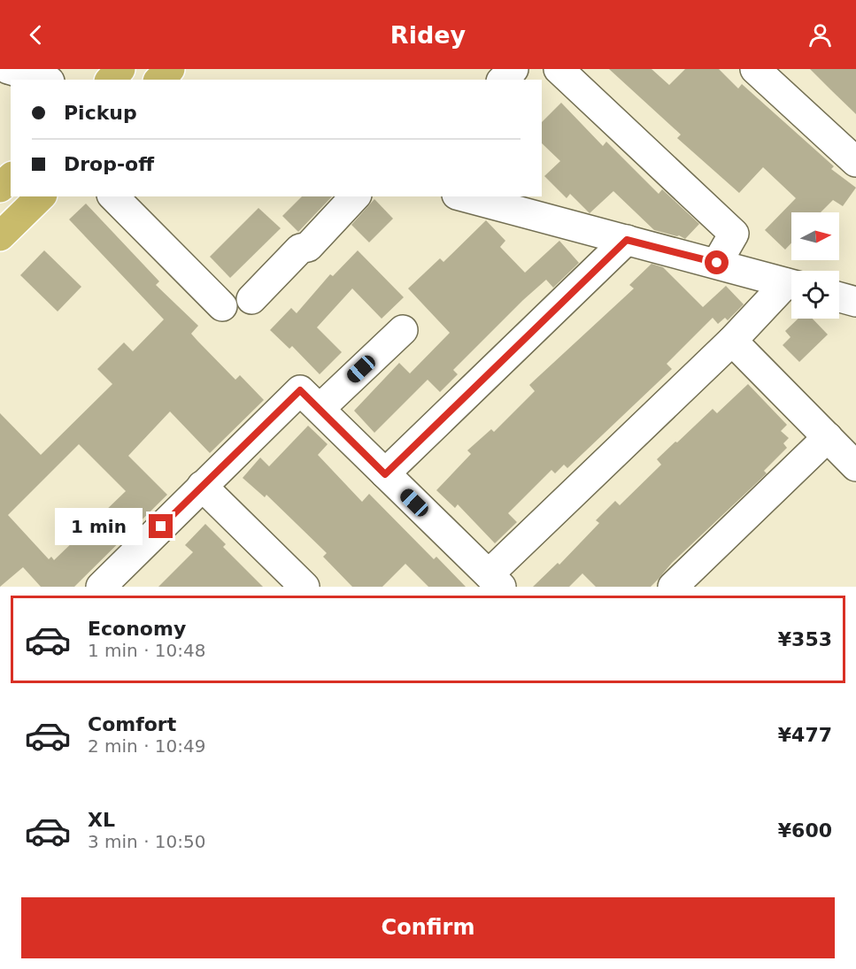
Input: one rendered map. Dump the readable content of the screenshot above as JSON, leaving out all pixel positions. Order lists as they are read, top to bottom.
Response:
{
  "north": "right",
  "page": {
    "header": "Ridey",
    "banner": ["Pickup", "Drop-off"],
    "bubble": "1 min",
    "list": [
      {
        "name": "Economy",
        "note": "1 min · 10:48",
        "value": "¥353"
      },
      {
        "name": "Comfort",
        "note": "2 min · 10:49",
        "value": "¥477"
      },
      {
        "name": "XL",
        "note": "3 min · 10:50",
        "value": "¥600"
      }
    ],
    "buttons": "Confirm"
  }
}
